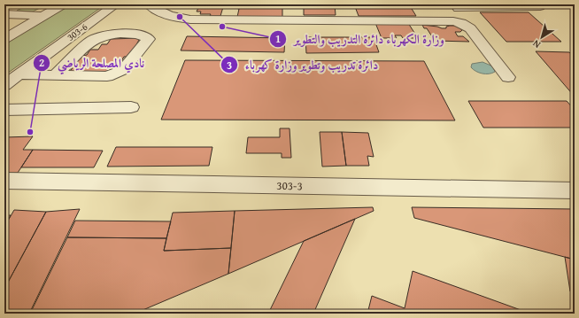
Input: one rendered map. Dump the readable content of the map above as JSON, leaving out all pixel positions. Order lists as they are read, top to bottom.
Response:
{
  "streets": {
    "street": ["303-6", "303-3"]
  },
  "places": ["دائرة تدريب وتطوير وزارة كهرباء", "وزارة الكهرباء دائرة التدريب والتطوير", "نادي المصلحة الرياضي"],
  "north": "bottom left"
}
